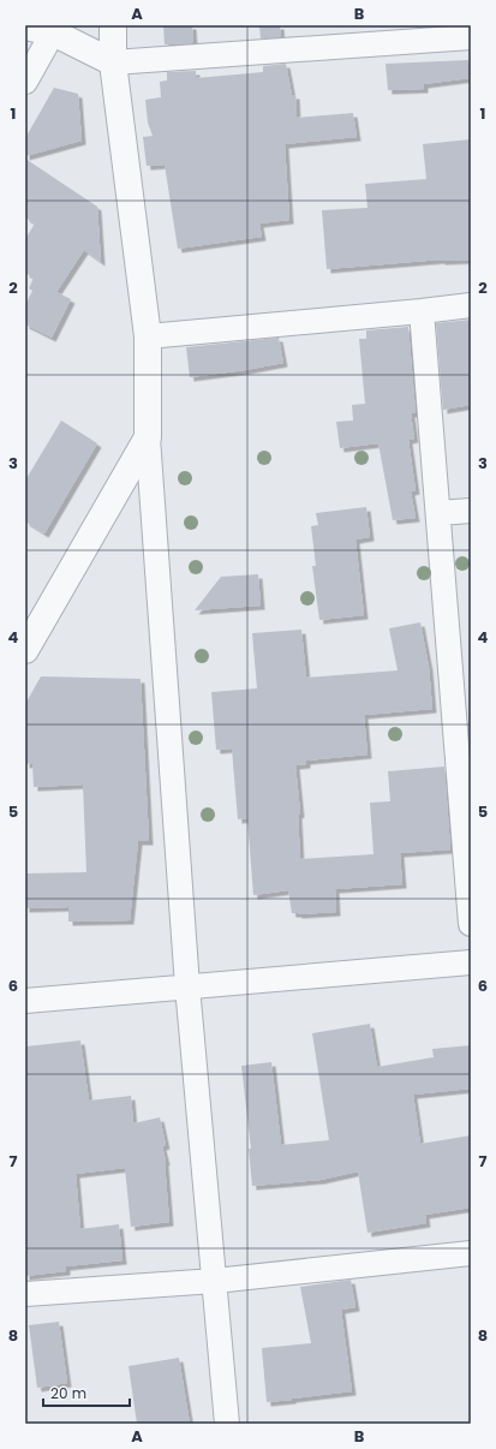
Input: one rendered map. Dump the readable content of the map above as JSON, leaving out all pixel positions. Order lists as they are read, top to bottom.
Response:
{
  "scale_bar": "20 m",
  "grid": {
    "columns": ["A", "B"],
    "rows": [
      "1",
      "2",
      "3",
      "4",
      "5",
      "6",
      "7",
      "8"
    ]
  }
}
